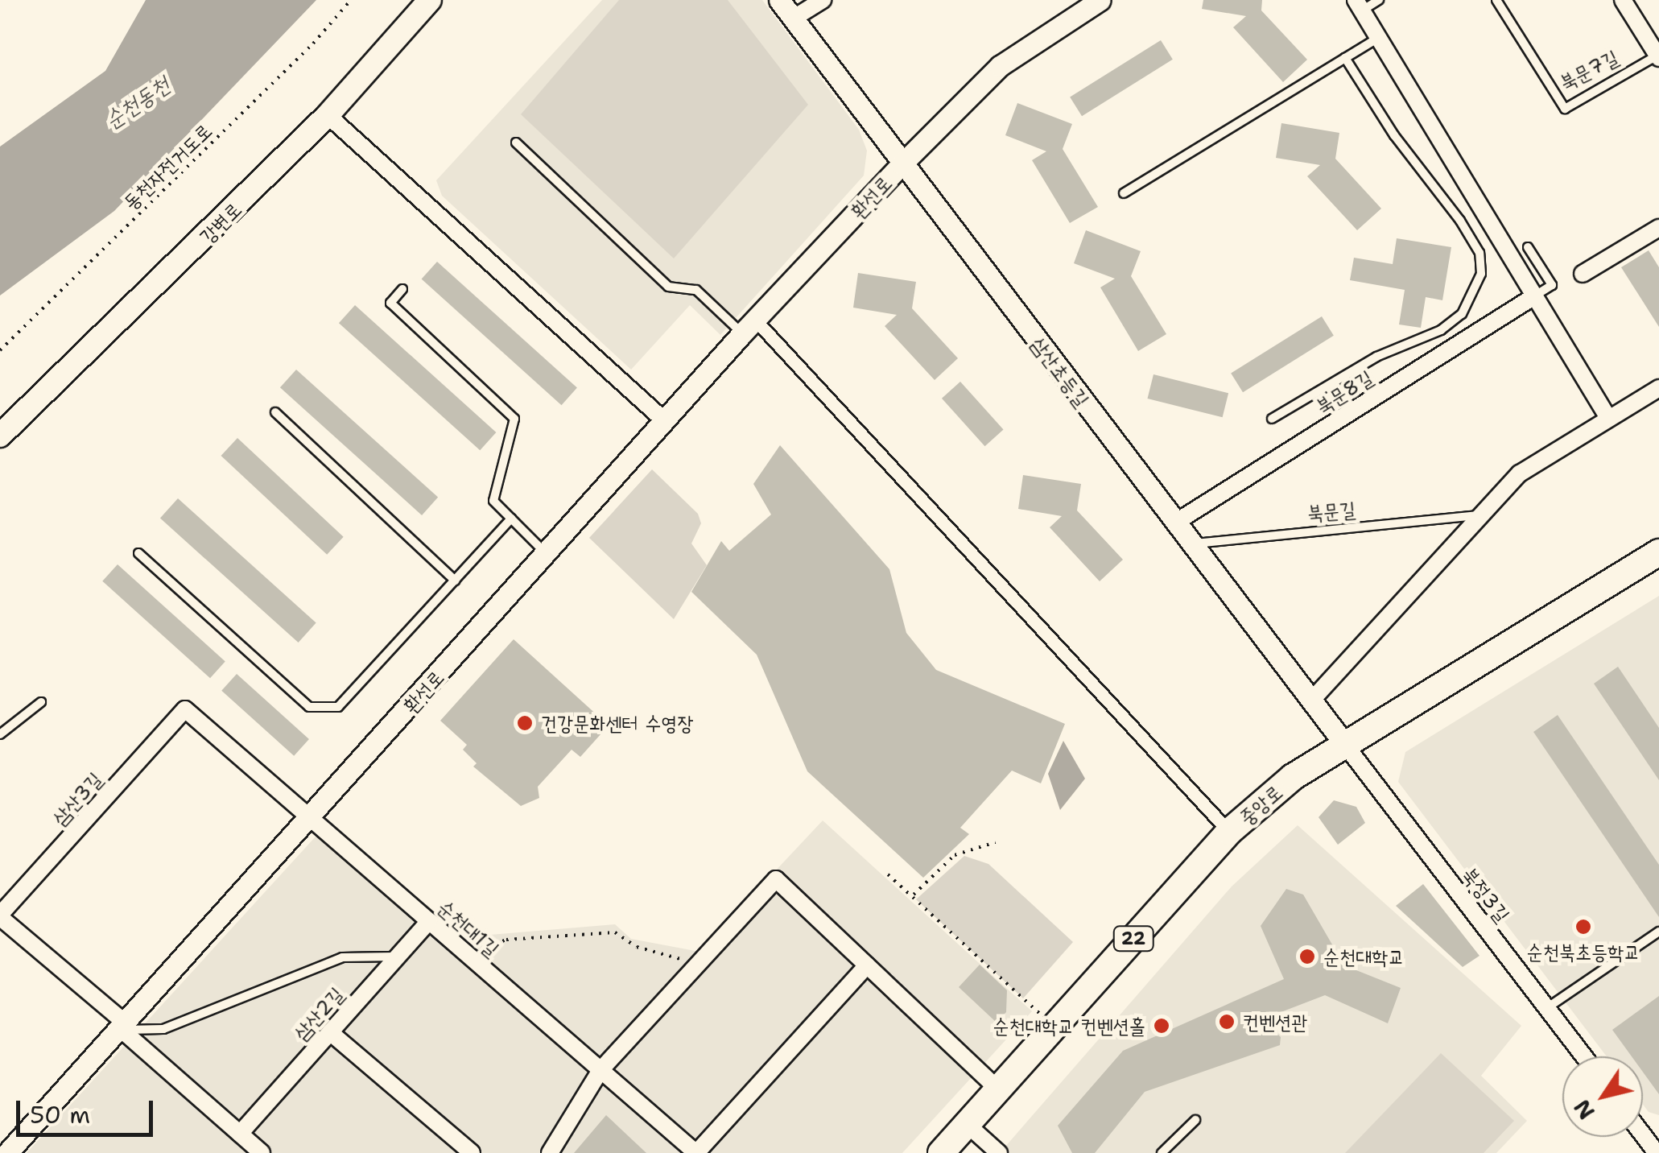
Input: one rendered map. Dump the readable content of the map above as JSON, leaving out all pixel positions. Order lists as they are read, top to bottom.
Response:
{
  "streets": {
    "main road": ["강변로", "중앙로", "22"],
    "street": [
      "북문7길",
      "환선로",
      "삼산초등길",
      "북문8길",
      "삼산3길",
      "북정3길",
      "순천대1길",
      "삼산2길"
    ],
    "lane": ["북문길"],
    "path": ["동천자전거도로"]
  },
  "crossings": [
    ["환선로", "삼산초등길"],
    ["환선로", "삼산3길"],
    ["환선로", "순천대1길"],
    ["삼산초등길", "북문8길"],
    ["삼산초등길", "북문길"],
    ["삼산초등길", "중앙로"],
    ["삼산초등길", "북정3길"],
    ["삼산3길", "순천대1길"],
    ["중앙로", "북정3길"],
    ["순천대1길", "삼산2길"]
  ],
  "water": ["순천동천"],
  "places": [
    "건강문화센터 수영장",
    "순천북초등학교",
    "순천대학교",
    "컨벤션관",
    "순천대학교 컨벤션홀"
  ],
  "scale_bar": "50 m",
  "north": "bottom left"
}
